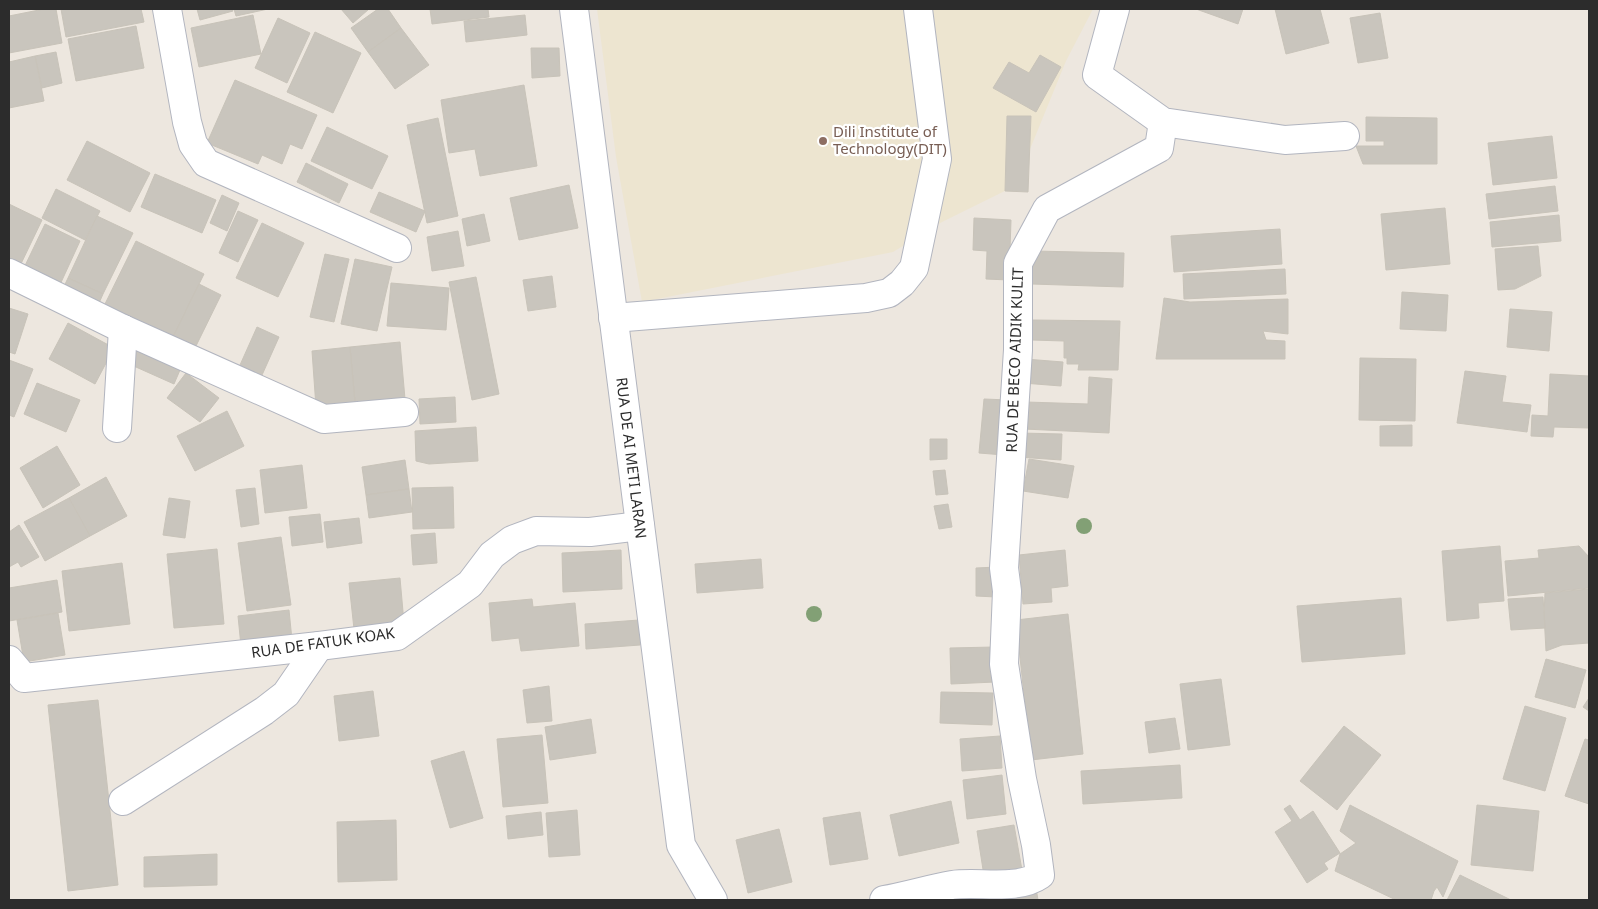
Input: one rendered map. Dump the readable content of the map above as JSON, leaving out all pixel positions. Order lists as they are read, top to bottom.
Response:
{
  "streets": {
    "street": ["RUA DE BECO AIDIK KULIT", "RUA DE AI METI LARAN", "RUA DE FATUK KOAK"]
  },
  "crossings": [
    ["RUA DE AI METI LARAN", "RUA DE FATUK KOAK"]
  ],
  "places": ["Dili Institute of Technology(DIT)"]
}
